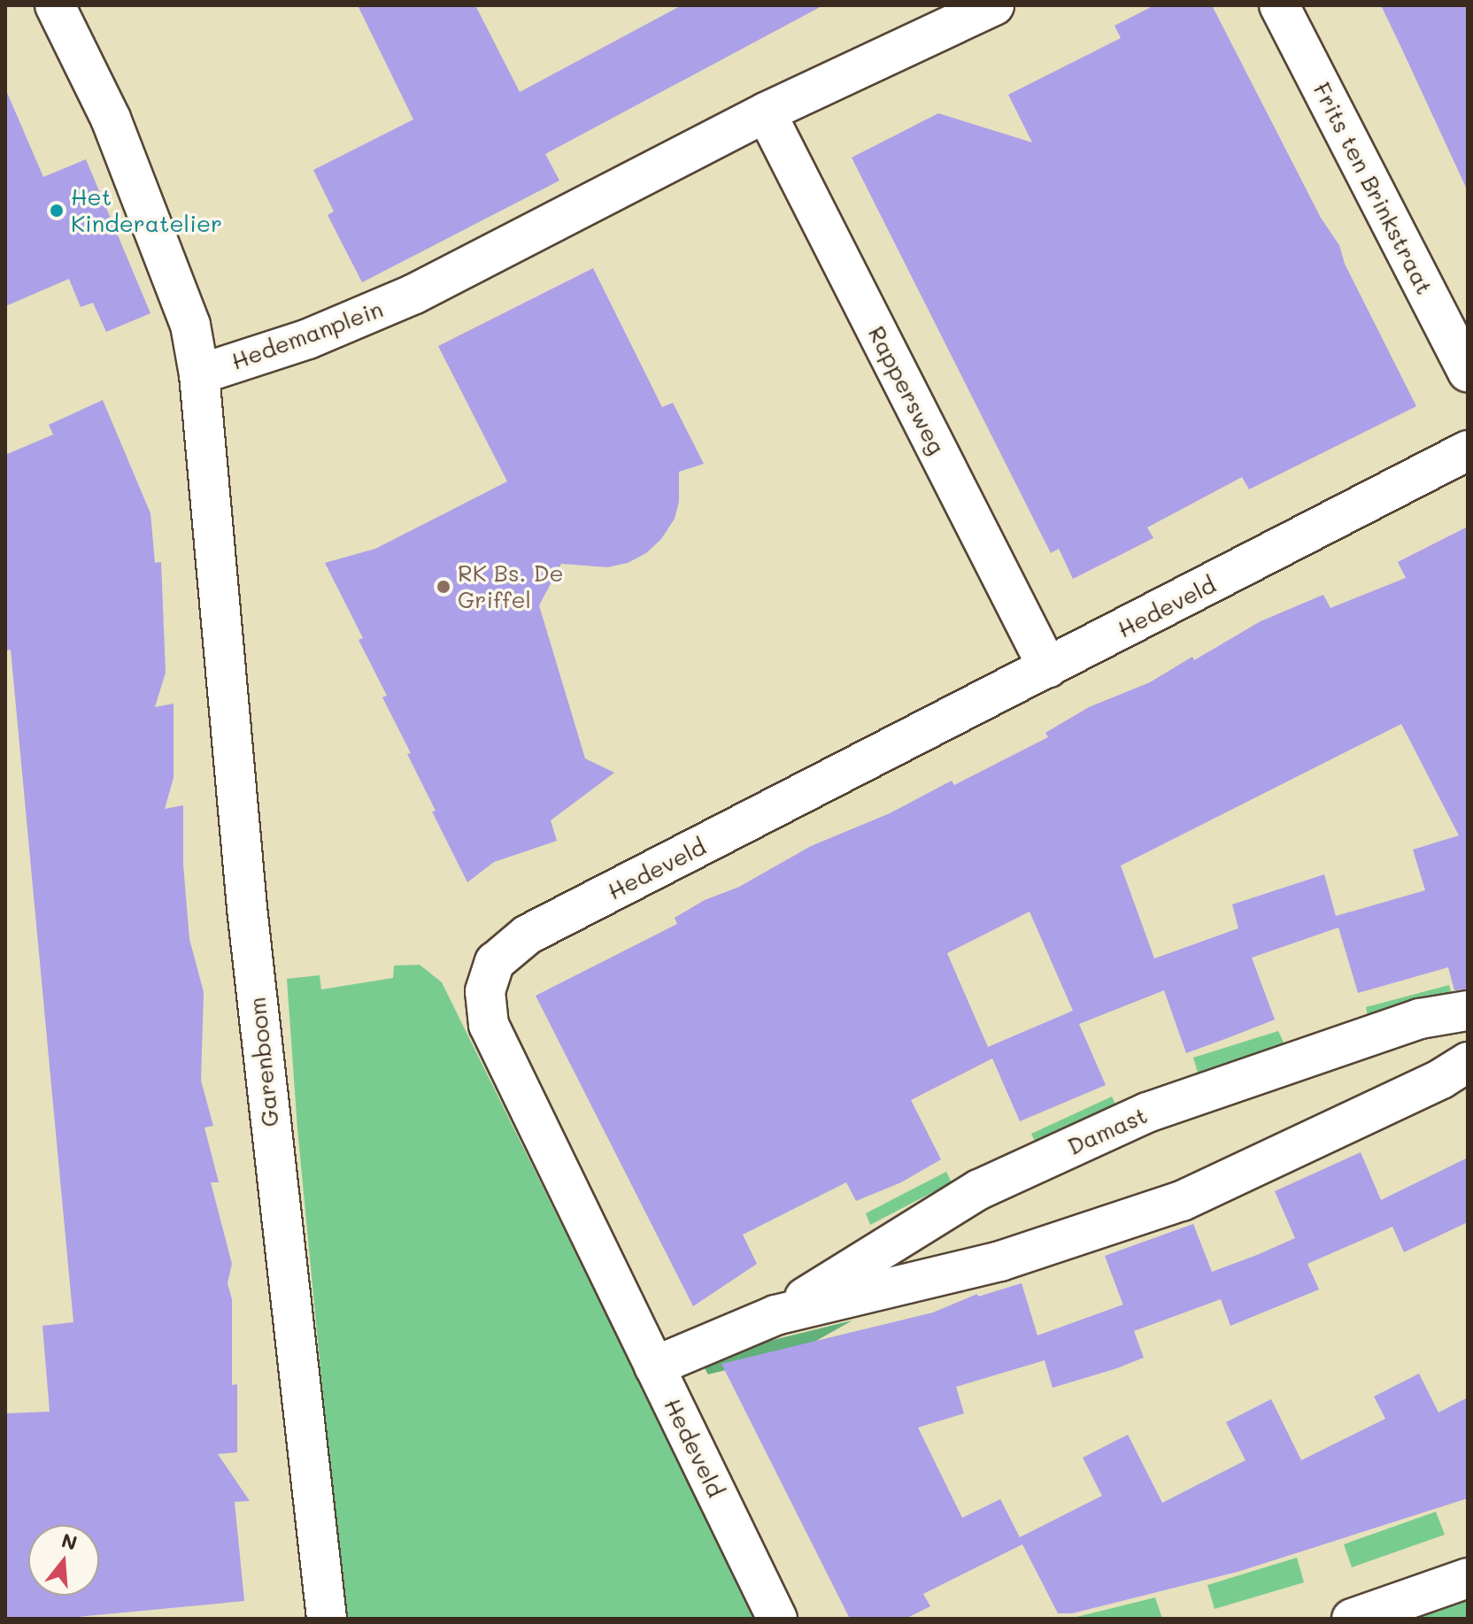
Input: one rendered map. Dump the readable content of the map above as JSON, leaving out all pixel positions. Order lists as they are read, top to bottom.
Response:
{
  "streets": {
    "street": [
      "Frits ten Brinkstraat",
      "Hedemanplein",
      "Rappersweg",
      "Hedeveld",
      "Garenboom",
      "Damast"
    ]
  },
  "crossings": [
    ["Hedemanplein", "Rappersweg"],
    ["Hedemanplein", "Garenboom"],
    ["Rappersweg", "Hedeveld"],
    ["Hedeveld", "Damast"]
  ],
  "places": ["Het Kinderatelier", "RK Bs. De Griffel"],
  "north": "top"
}
